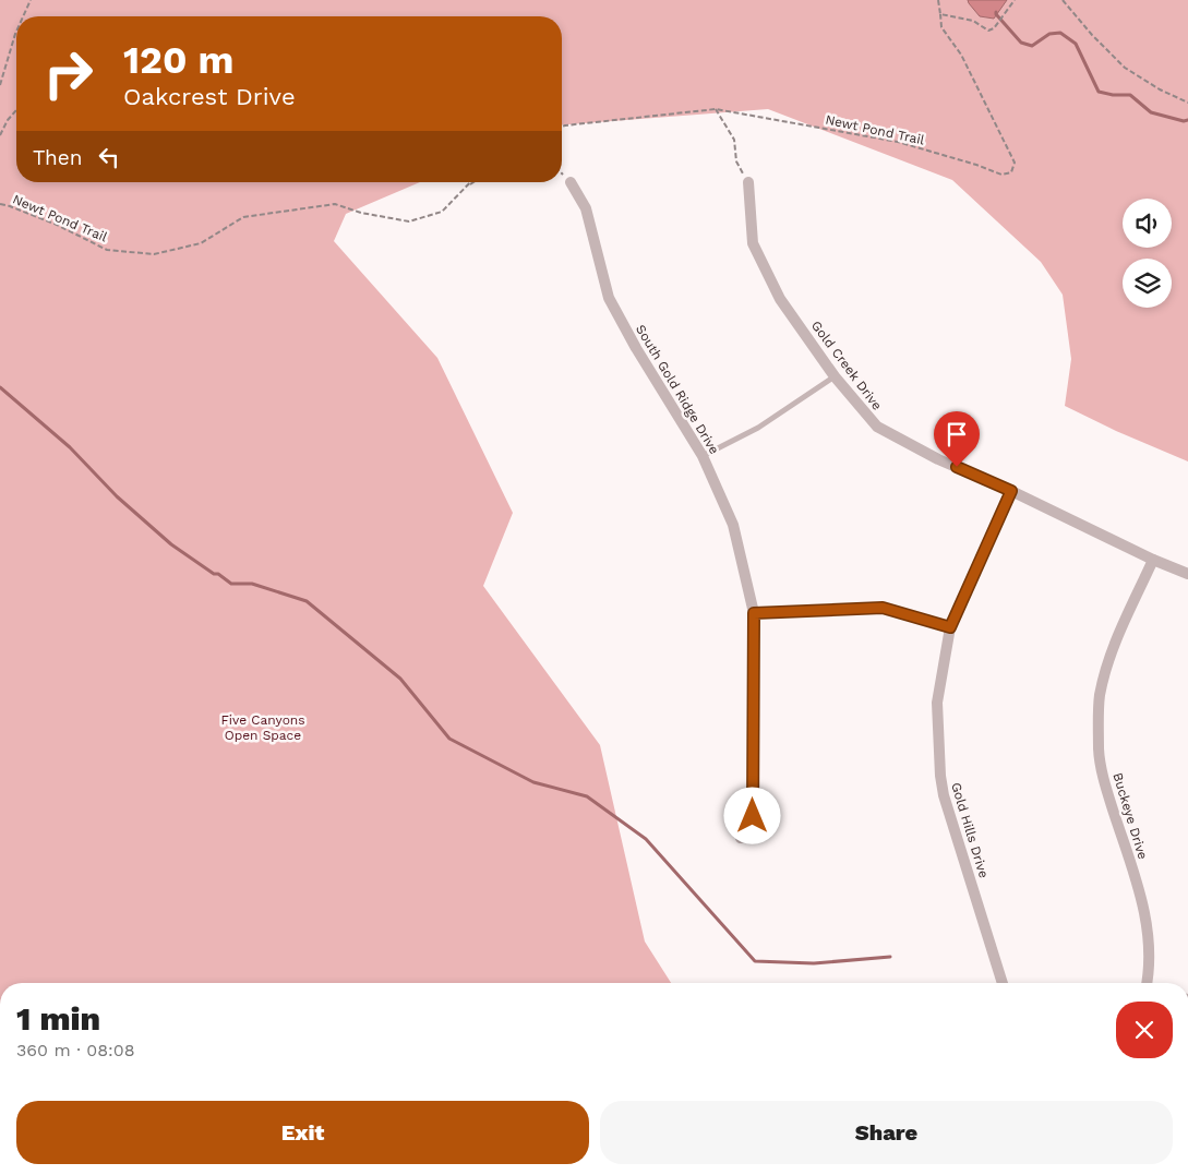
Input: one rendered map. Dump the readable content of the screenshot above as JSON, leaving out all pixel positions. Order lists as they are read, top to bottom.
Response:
{
  "streets": {
    "street": [
      "Gold Creek Drive",
      "South Gold Ridge Drive",
      "Buckeye Drive",
      "Gold Hills Drive"
    ],
    "path": ["Newt Pond Trail"]
  },
  "crossings": [
    ["Gold Creek Drive", "Buckeye Drive"],
    ["Gold Creek Drive", "Gold Hills Drive"]
  ],
  "parks": ["Five Canyons Open Space"],
  "page": {
    "turn": ["120 m", "Oakcrest Drive"],
    "then": "Then",
    "heading": ["1 min", "360 m · 08:08"],
    "buttons": ["Exit", "Share"]
  }
}
